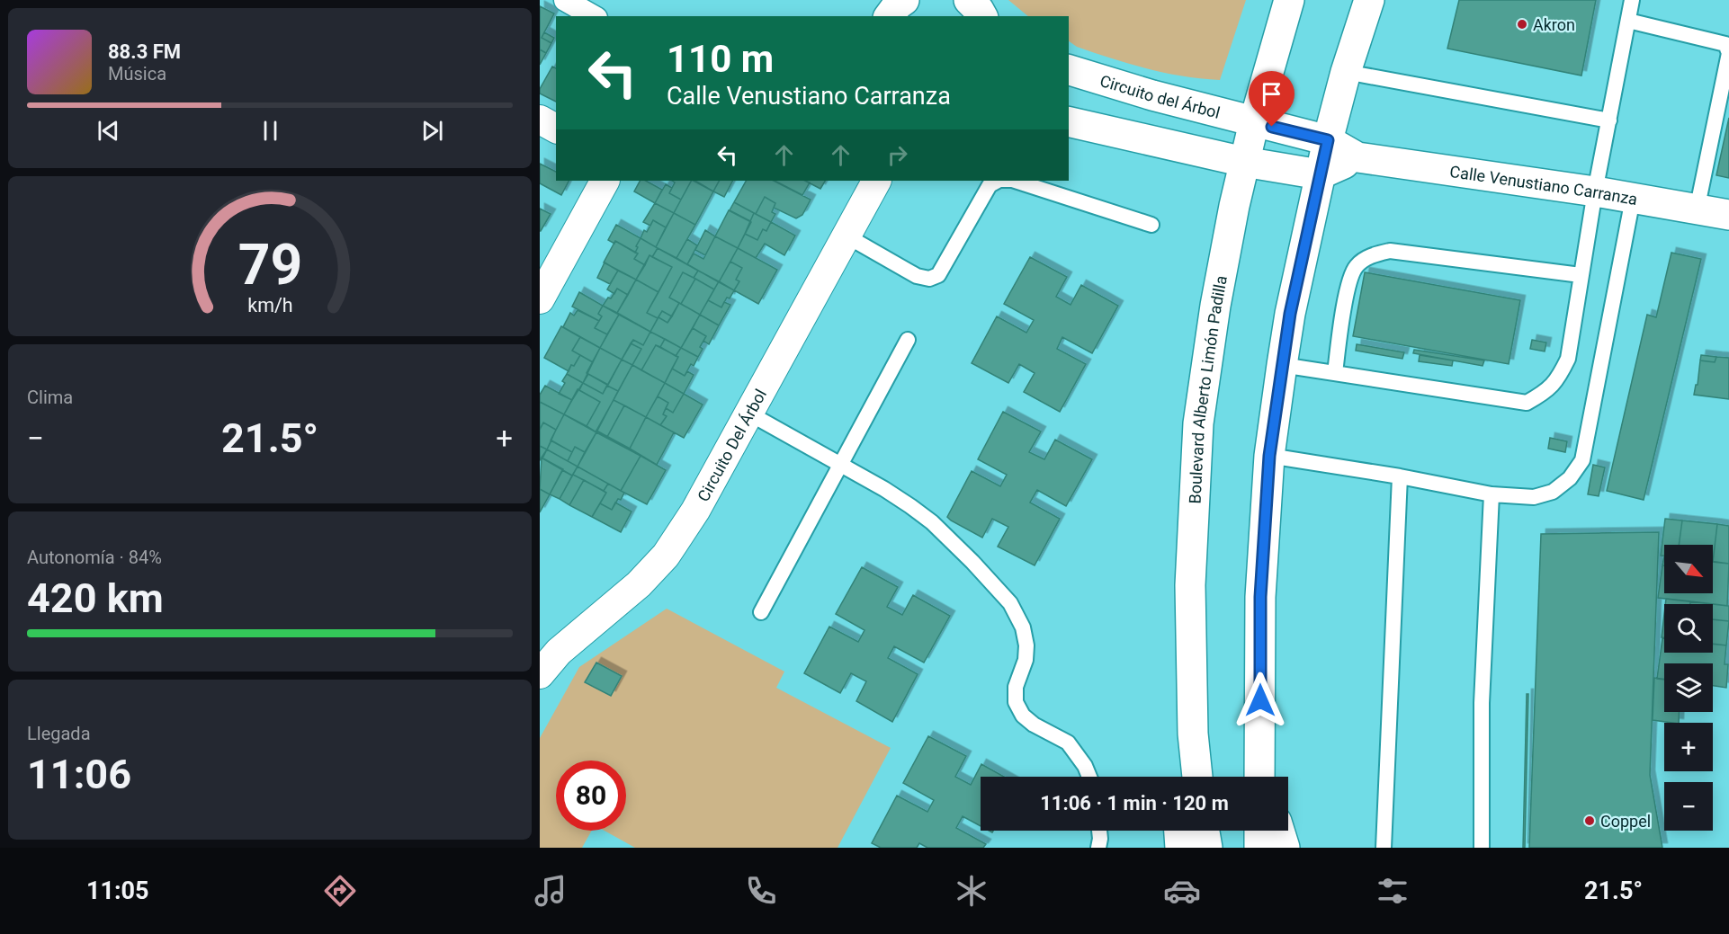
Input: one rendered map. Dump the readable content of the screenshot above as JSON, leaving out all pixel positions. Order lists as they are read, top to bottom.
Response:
{
  "streets": {
    "main road": ["Circuito del Árbol", "Calle Venustiano Carranza", "Boulevard Alberto Limón Padilla"],
    "street": ["Circuito Del Árbol"]
  },
  "crossings": [
    ["Circuito del Árbol", "Calle Venustiano Carranza"],
    ["Circuito del Árbol", "Boulevard Alberto Limón Padilla"],
    ["Calle Venustiano Carranza", "Boulevard Alberto Limón Padilla"]
  ],
  "places": ["Akron", "Coppel"],
  "north": "bottom right",
  "page": {
    "turn": ["110 m", "Calle Venustiano Carranza"],
    "song": ["88.3 FM", "Música"],
    "tile": [
      "Clima",
      ["Autonomía · 84%", "420 km"],
      ["Llegada", "11:06"]
    ],
    "heat": ["−", "21.5°", "+"],
    "map_buttons": ["+", "−"],
    "limit": "80",
    "trip": "11:06 · 1 min · 120 m",
    "tabs": ["11:05", "21.5°"],
    "gauge": ["79", "km/h"]
  }
}
